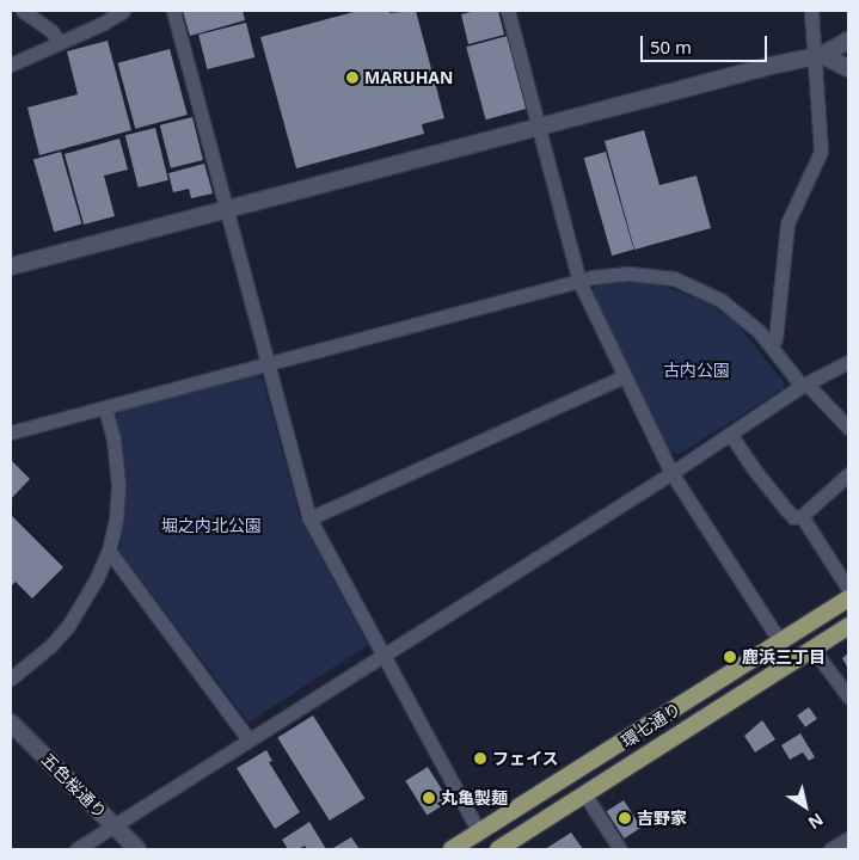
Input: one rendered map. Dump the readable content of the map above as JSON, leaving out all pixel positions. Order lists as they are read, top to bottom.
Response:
{
  "streets": {
    "main road": ["環七通り"],
    "street": ["五色桜通り"]
  },
  "parks": ["古内公園", "堀之内北公園"],
  "places": [
    "MARUHAN",
    "鹿浜三丁目",
    "フェイス",
    "丸亀製麺",
    "吉野家"
  ],
  "scale_bar": "50 m",
  "north": "bottom right"
}
